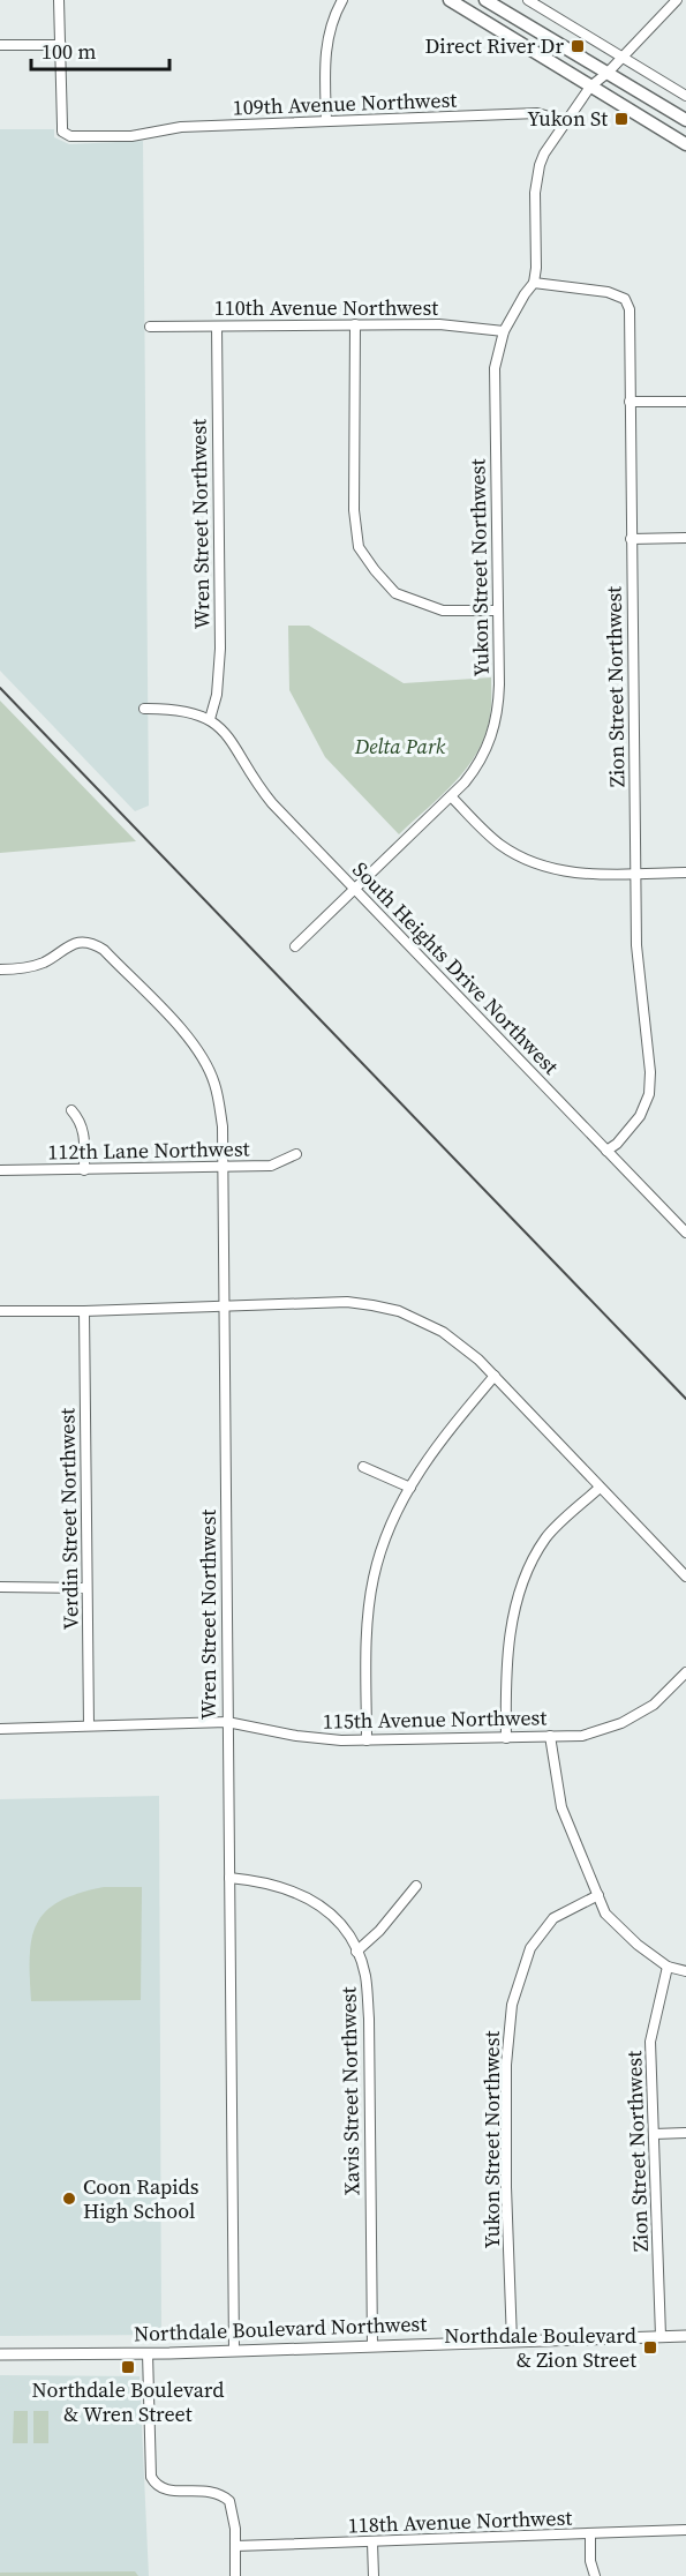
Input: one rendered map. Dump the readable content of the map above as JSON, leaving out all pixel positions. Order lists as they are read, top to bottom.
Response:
{
  "streets": {
    "street": [
      "109th Avenue Northwest",
      "110th Avenue Northwest",
      "Wren Street Northwest",
      "Yukon Street Northwest",
      "Zion Street Northwest",
      "South Heights Drive Northwest",
      "112th Lane Northwest",
      "Verdin Street Northwest",
      "115th Avenue Northwest",
      "Xavis Street Northwest",
      "Northdale Boulevard Northwest",
      "118th Avenue Northwest"
    ]
  },
  "crossings": [
    ["110th Avenue Northwest", "Wren Street Northwest"],
    ["110th Avenue Northwest", "Yukon Street Northwest"],
    ["Wren Street Northwest", "South Heights Drive Northwest"],
    ["Wren Street Northwest", "112th Lane Northwest"],
    ["Wren Street Northwest", "115th Avenue Northwest"],
    ["Wren Street Northwest", "Xavis Street Northwest"],
    ["Wren Street Northwest", "Northdale Boulevard Northwest"],
    ["Yukon Street Northwest", "Zion Street Northwest"],
    ["Yukon Street Northwest", "South Heights Drive Northwest"],
    ["Yukon Street Northwest", "Northdale Boulevard Northwest"],
    ["Zion Street Northwest", "South Heights Drive Northwest"],
    ["Zion Street Northwest", "Northdale Boulevard Northwest"],
    ["Verdin Street Northwest", "115th Avenue Northwest"],
    ["Xavis Street Northwest", "Northdale Boulevard Northwest"]
  ],
  "parks": ["Delta Park"],
  "places": {
    "transit": [
      "Direct River Dr",
      "Yukon St",
      "Northdale Boulevard & Zion Street",
      "Northdale Boulevard & Wren Street"
    ],
    "other": ["Coon Rapids High School"]
  },
  "scale_bar": "100 m"
}
